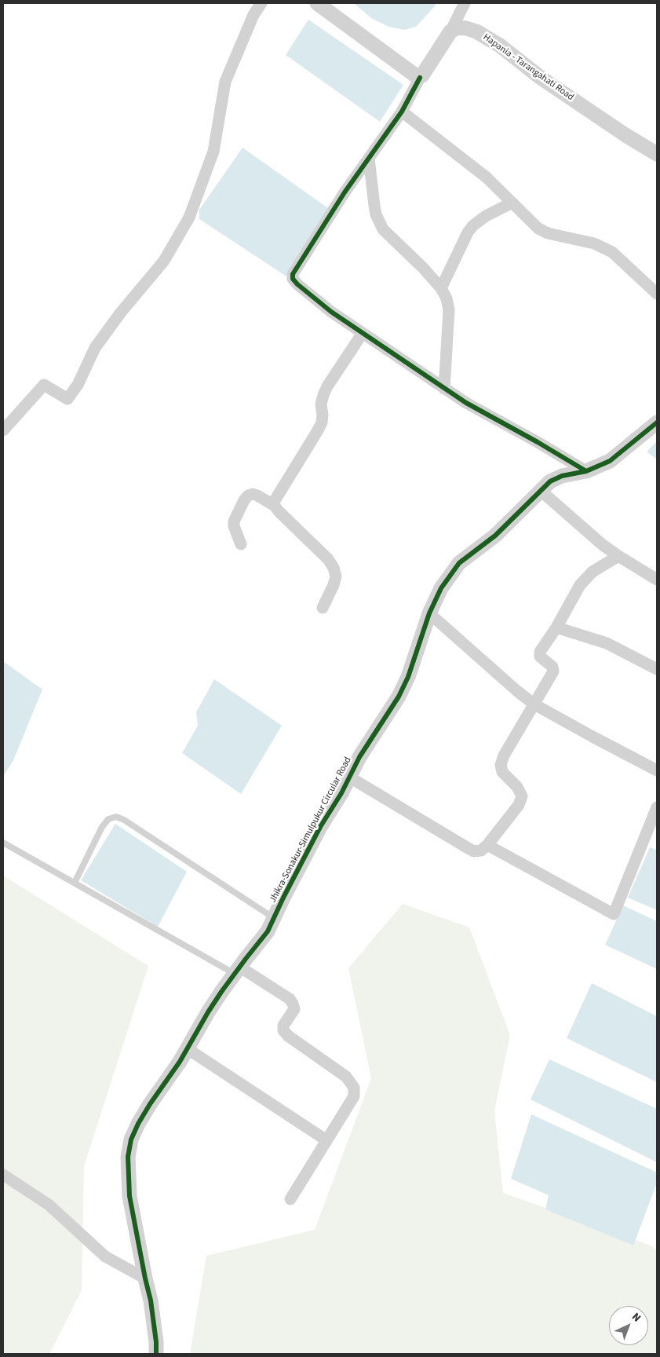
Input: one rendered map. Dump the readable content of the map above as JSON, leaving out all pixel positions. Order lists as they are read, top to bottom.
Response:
{
  "streets": {
    "street": ["Hapania - Tarangahati Road", "Jhikra-Sonakur-Simulpukur Circular Road"]
  },
  "north": "top right"
}
